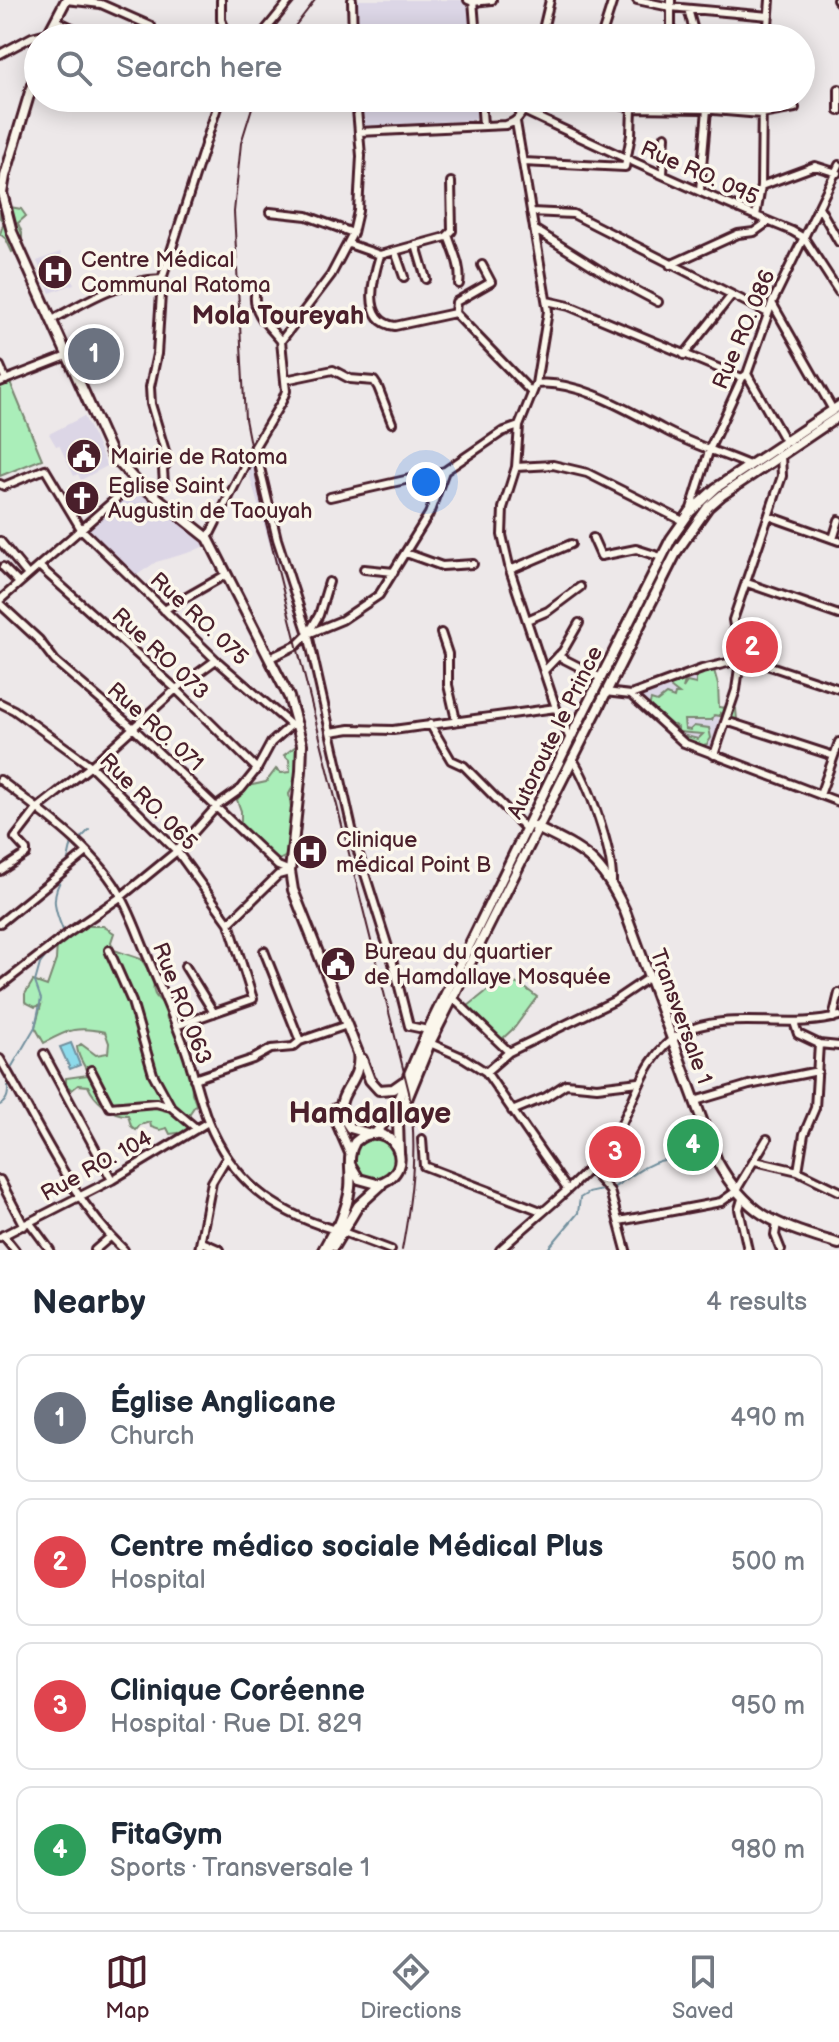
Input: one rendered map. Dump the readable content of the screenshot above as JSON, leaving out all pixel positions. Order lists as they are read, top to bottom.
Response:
{
  "streets": {
    "main road": ["Autoroute le Prince", "Transversale 1"],
    "street": [
      "Rue RO. 095",
      "Rue RO. 086",
      "Rue RO. 075",
      "Rue RO 073",
      "Rue RO. 071",
      "Rue RO. 065",
      "Rue RO. 063",
      "Rue RO. 104"
    ]
  },
  "crossings": [
    ["Rue RO. 095", "Rue RO. 086"],
    ["Rue RO. 086", "Autoroute le Prince"],
    ["Autoroute le Prince", "Transversale 1"],
    ["Rue RO. 063", "Rue RO. 104"]
  ],
  "districts": ["Mola Toureyah", "Hamdallaye"],
  "places": {
    "hospital": ["Centre Médical Communal Ratoma", "Clinique médical Point B"],
    "public building": ["Mairie de Ratoma", "Bureau du quartier de Hamdallaye Mosquée"],
    "church": ["Eglise Saint Augustin de Taouyah"]
  },
  "page": {
    "search": "Search here",
    "pins": [
      "1",
      "2",
      "4",
      "3"
    ],
    "heading": ["Nearby", "4 results"],
    "list": [
      {
        "mark": "1",
        "name": "Église Anglicane",
        "note": "Church",
        "value": "490 m"
      },
      {
        "mark": "2",
        "name": "Centre médico sociale Médical Plus",
        "note": "Hospital",
        "value": "500 m"
      },
      {
        "mark": "3",
        "name": "Clinique Coréenne",
        "note": "Hospital · Rue DI. 829",
        "value": "950 m"
      },
      {
        "mark": "4",
        "name": "FitaGym",
        "note": "Sports · Transversale 1",
        "value": "980 m"
      }
    ],
    "nav": ["Map", "Directions", "Saved"]
  }
}
